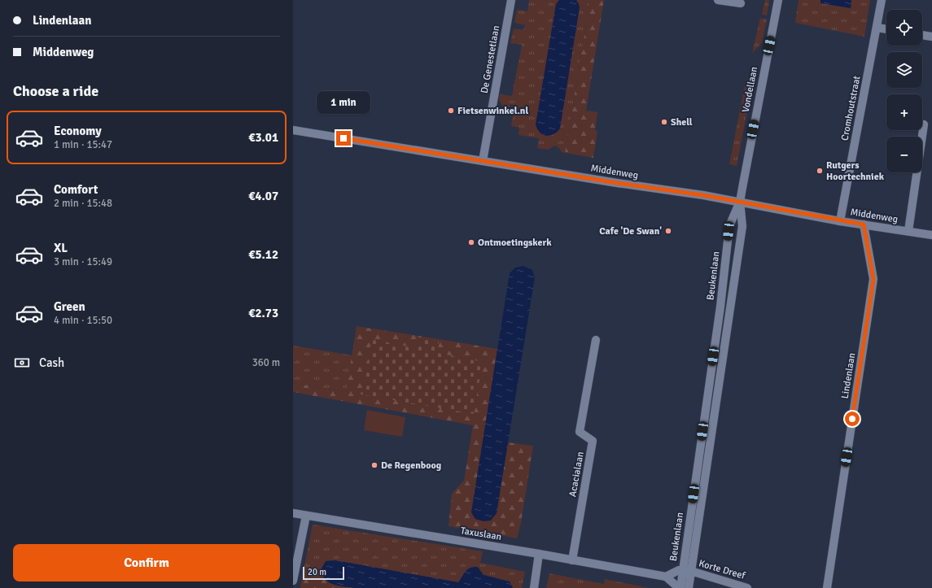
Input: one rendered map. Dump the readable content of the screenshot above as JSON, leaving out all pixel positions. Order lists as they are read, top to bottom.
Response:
{
  "streets": {
    "street": [
      "De Genestetlaan",
      "Vondellaan",
      "Cromhoutstraat",
      "Middenweg",
      "Beukenlaan",
      "Lindenlaan",
      "Acacialaan",
      "Taxuslaan",
      "Korte Dreef"
    ]
  },
  "crossings": [
    ["De Genestetlaan", "Middenweg"],
    ["Vondellaan", "Middenweg"],
    ["Vondellaan", "Beukenlaan"],
    ["Cromhoutstraat", "Middenweg"],
    ["Middenweg", "Beukenlaan"],
    ["Middenweg", "Lindenlaan"],
    ["Beukenlaan", "Korte Dreef"],
    ["Acacialaan", "Taxuslaan"]
  ],
  "places": [
    "Fietsenwinkel.nl",
    "Shell",
    "Rutgers Hoortechniek",
    "Cafe 'De Swan'",
    "Ontmoetingskerk",
    "De Regenboog"
  ],
  "scale_bar": "20 m",
  "page": {
    "banner": ["Lindenlaan", "Middenweg"],
    "map_buttons": ["+", "−"],
    "heading": "Choose a ride",
    "bubble": "1 min",
    "list": [
      {
        "name": "Economy",
        "note": "1 min · 15:47",
        "value": "€3.01"
      },
      {
        "name": "Comfort",
        "note": "2 min · 15:48",
        "value": "€4.07"
      },
      {
        "name": "XL",
        "note": "3 min · 15:49",
        "value": "€5.12"
      },
      {
        "name": "Green",
        "note": "4 min · 15:50",
        "value": "€2.73"
      }
    ],
    "pay": ["Cash", "360 m"],
    "buttons": "Confirm",
    "scale": "20 m"
  }
}
